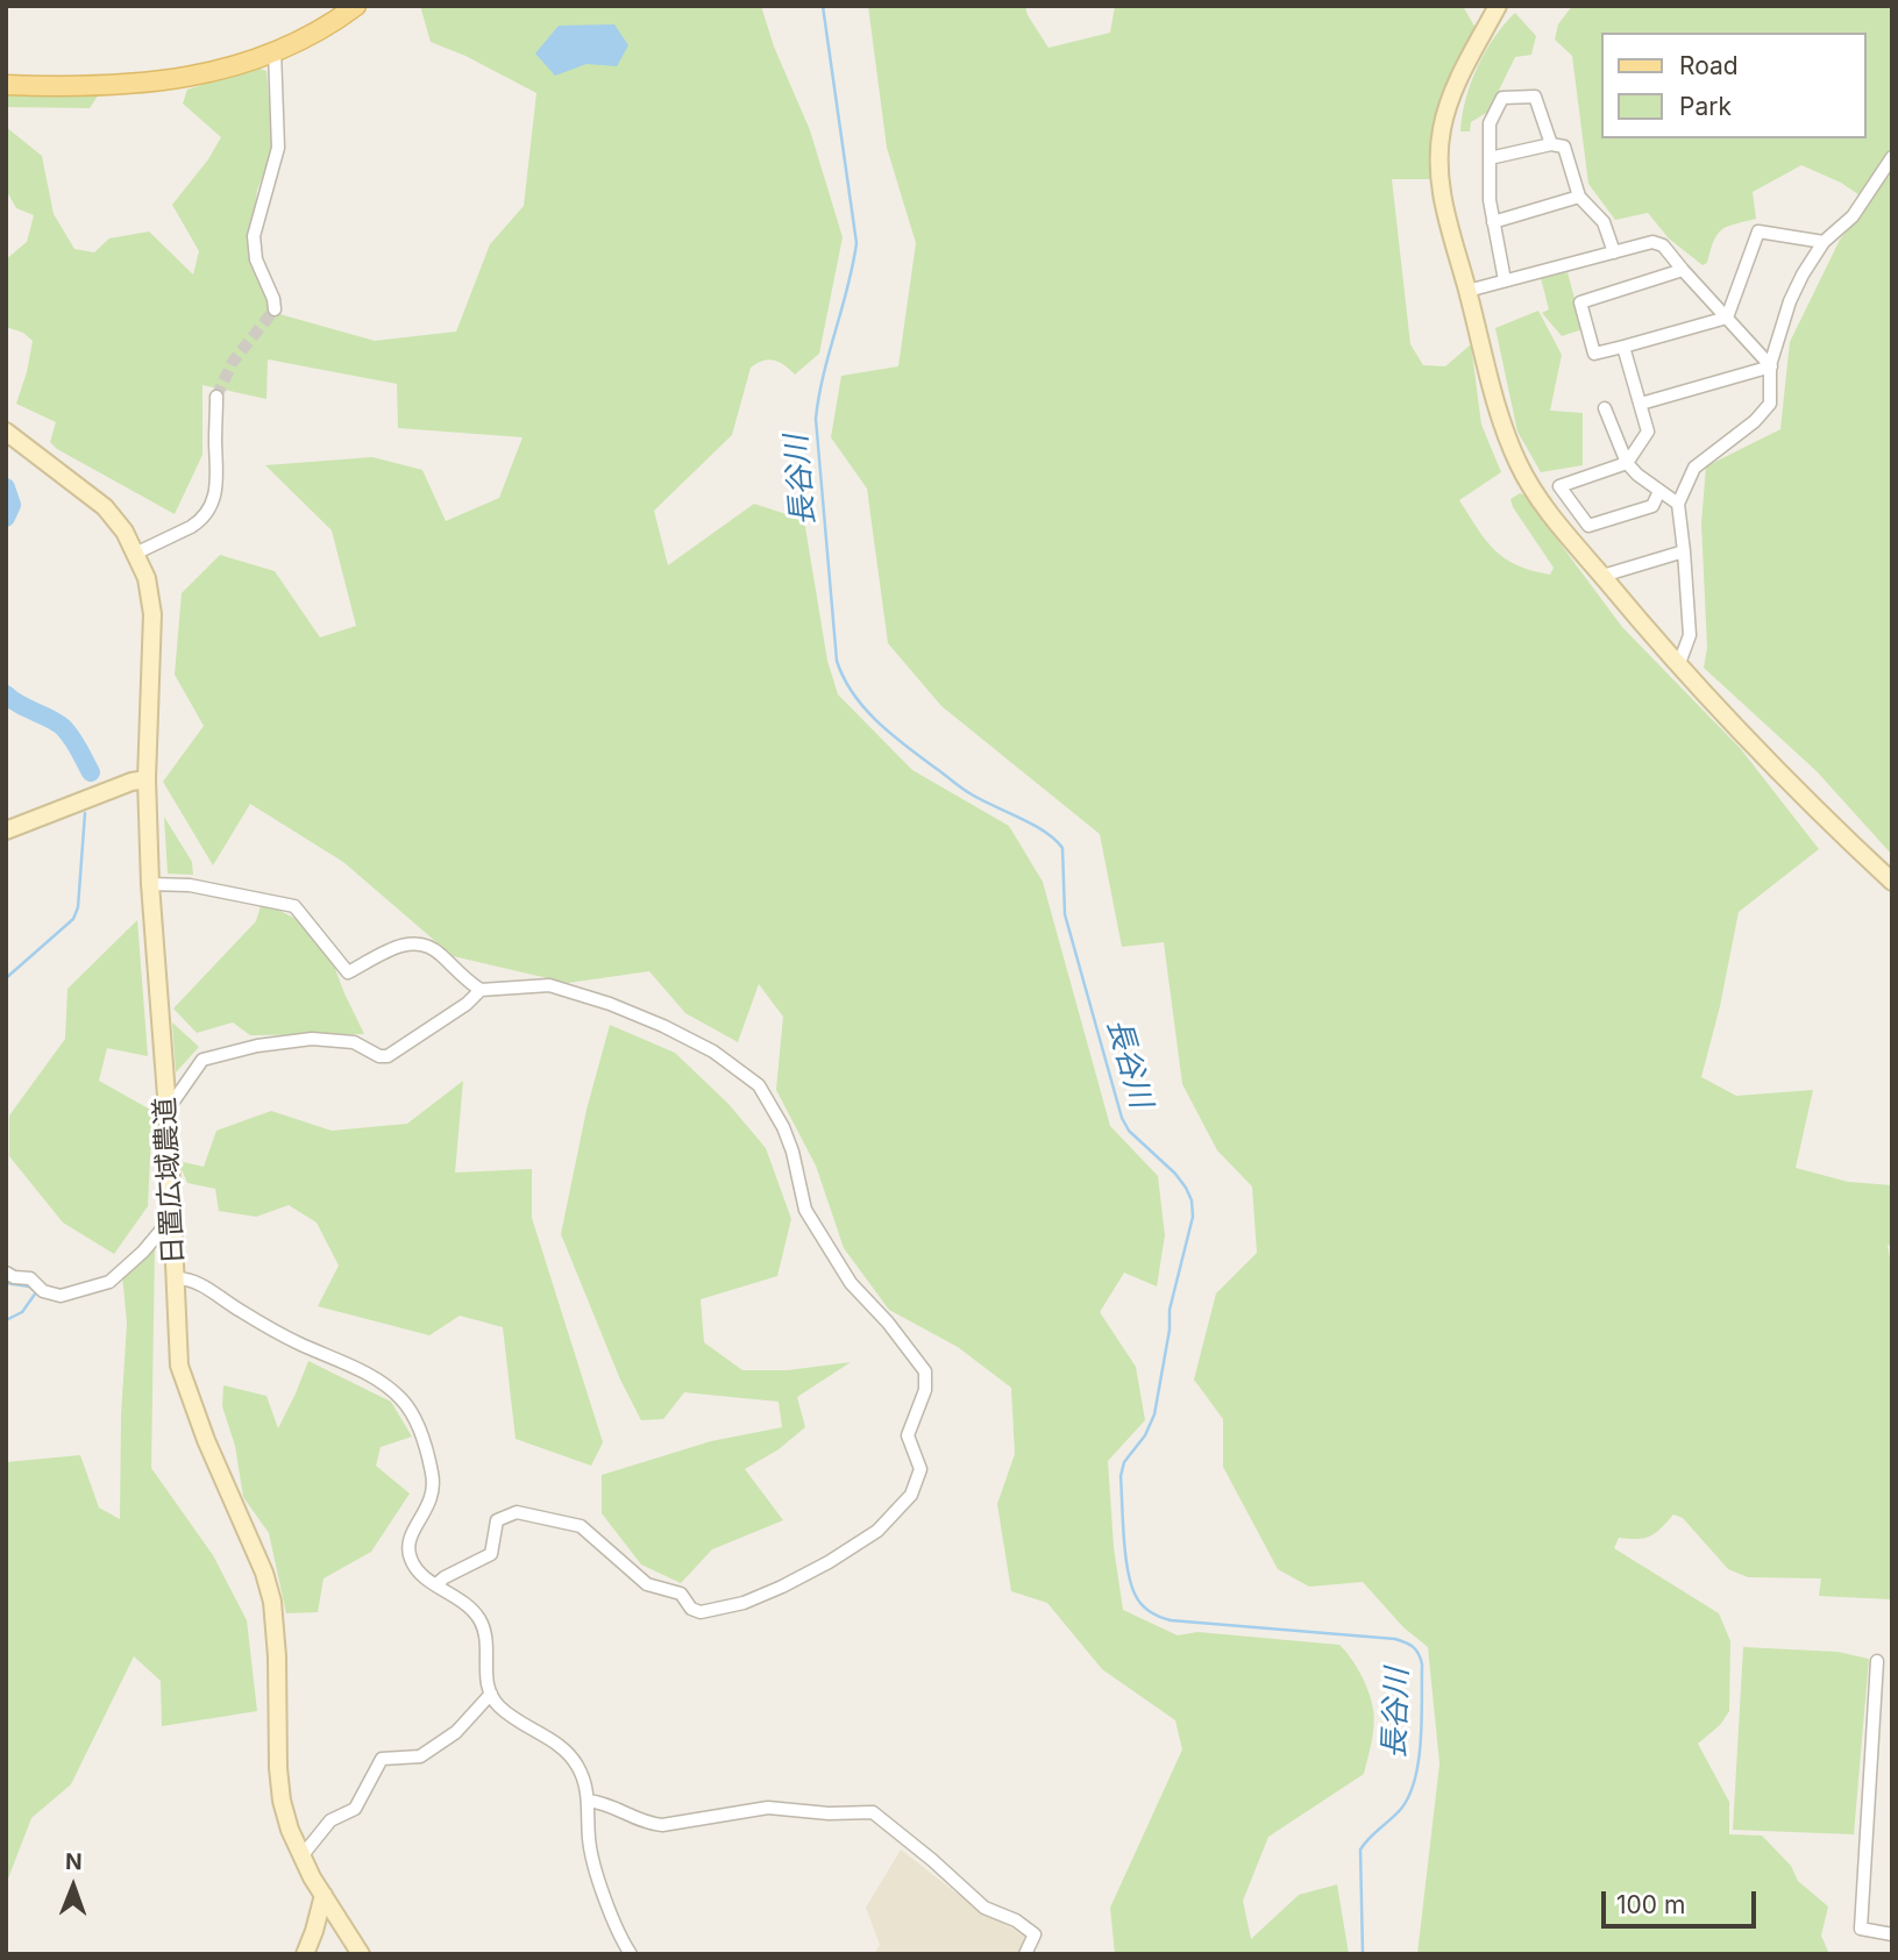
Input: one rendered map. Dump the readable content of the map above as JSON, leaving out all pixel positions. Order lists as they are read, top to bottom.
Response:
{
  "streets": {
    "street": ["日置広域農道"]
  },
  "water": ["長谷川"],
  "legend": ["Road", "Park"],
  "scale_bar": "100 m",
  "north": "top"
}
